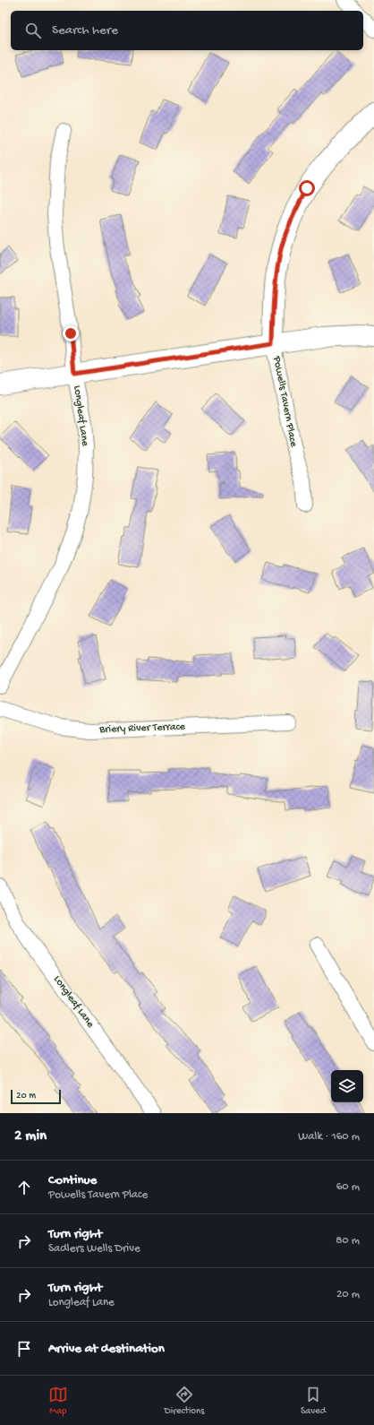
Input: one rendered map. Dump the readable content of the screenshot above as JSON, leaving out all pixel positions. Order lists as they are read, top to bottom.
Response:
{
  "streets": {
    "street": ["Powells Tavern Place", "Longleaf Lane", "Briery River Terrace"]
  },
  "scale_bar": "20 m",
  "page": {
    "search": "Search here",
    "scale": "20 m",
    "heading": ["2 min", "Walk · 160 m"],
    "list": [
      ["Continue", "Powells Tavern Place", "60 m"],
      ["Turn right", "Sadlers Wells Drive", "80 m"],
      ["Turn right", "Longleaf Lane", "20 m"],
      "Arrive at destination"
    ],
    "nav": ["Map", "Directions", "Saved"]
  }
}
